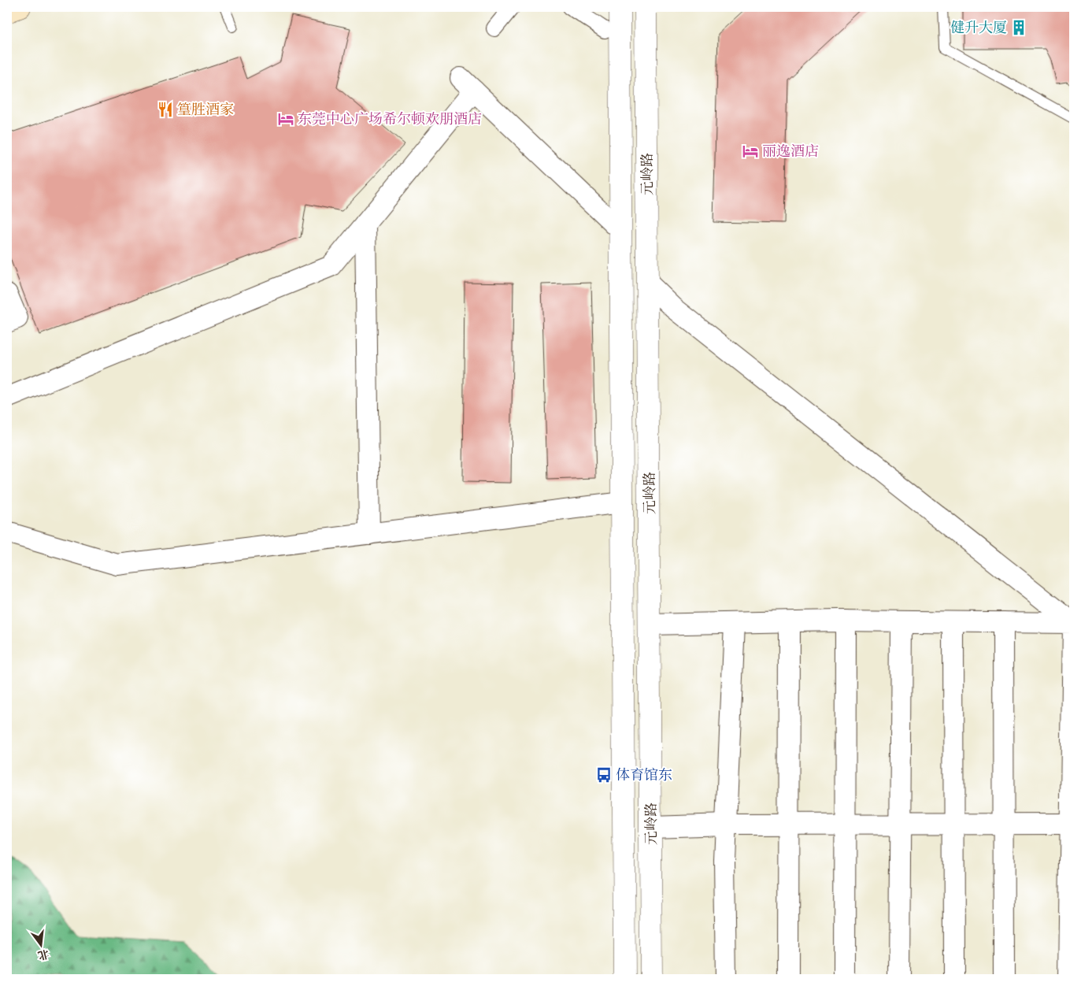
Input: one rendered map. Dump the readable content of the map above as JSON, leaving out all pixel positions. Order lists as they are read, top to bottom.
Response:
{
  "streets": {
    "street": ["元岭路"]
  },
  "places": {
    "building": ["健升大厦"],
    "restaurant": ["篁胜酒家"],
    "hotel": ["东莞中心广场希尔顿欢朋酒店", "丽逸酒店"],
    "bus stop": ["体育馆东"]
  },
  "north": "bottom"
}
